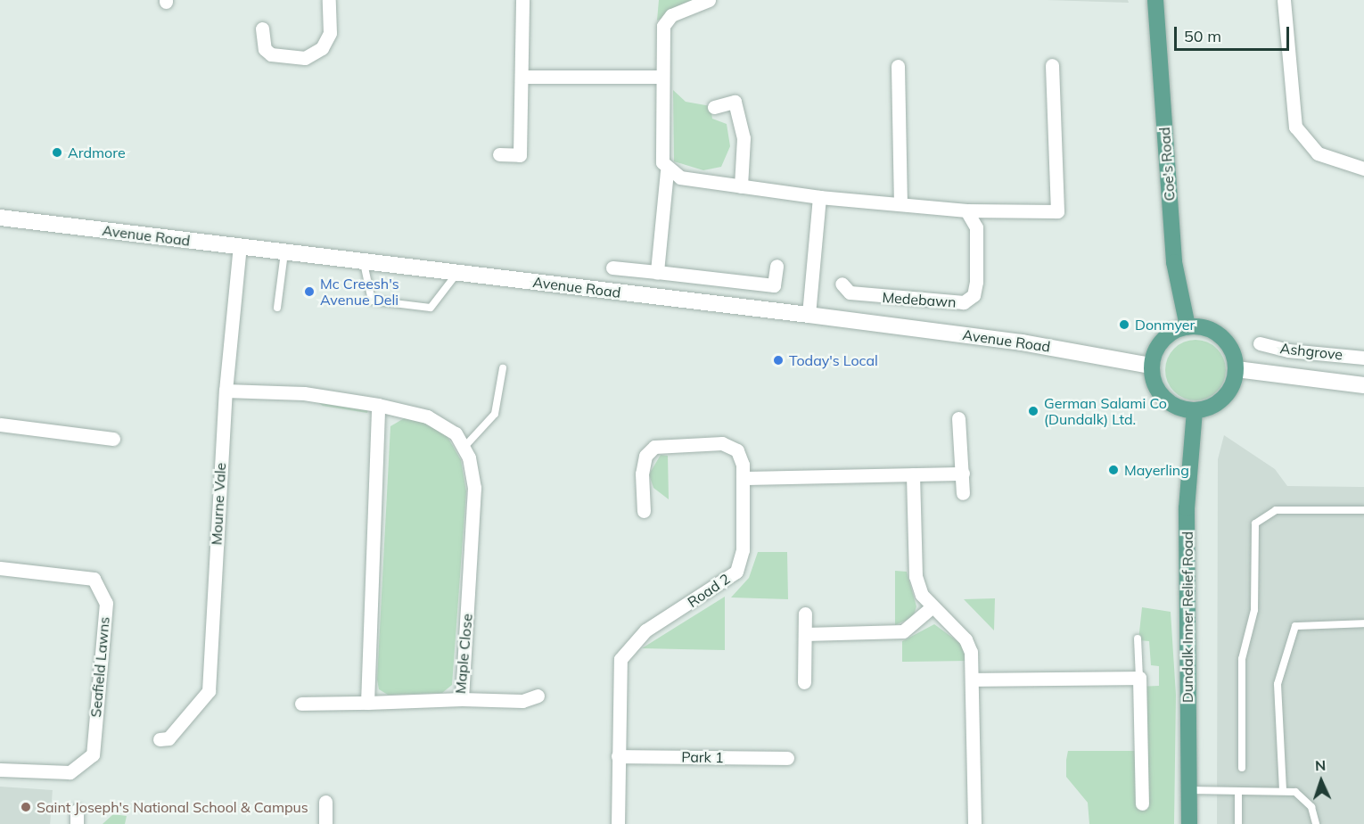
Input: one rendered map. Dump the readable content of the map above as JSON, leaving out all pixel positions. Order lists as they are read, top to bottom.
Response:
{
  "streets": {
    "main road": ["Coe's Road", "Avenue Road", "Dundalk Inner Relief Road"],
    "street": [
      "Medebawn",
      "Ashgrove",
      "Mourne Vale",
      "Road 2",
      "Maple Close",
      "Seafield Lawns",
      "Park 1"
    ]
  },
  "crossings": [
    ["Coe's Road", "Avenue Road"],
    ["Coe's Road", "Dundalk Inner Relief Road"],
    ["Avenue Road", "Mourne Vale"],
    ["Avenue Road", "Dundalk Inner Relief Road"],
    ["Road 2", "Park 1"]
  ],
  "places": [
    "Ardmore",
    "Mc Creesh's Avenue Deli",
    "Donmyer",
    "Today's Local",
    "German Salami Co (Dundalk) Ltd.",
    "Mayerling",
    "Saint Joseph's National School & Campus"
  ],
  "scale_bar": "50 m",
  "north": "top"
}
